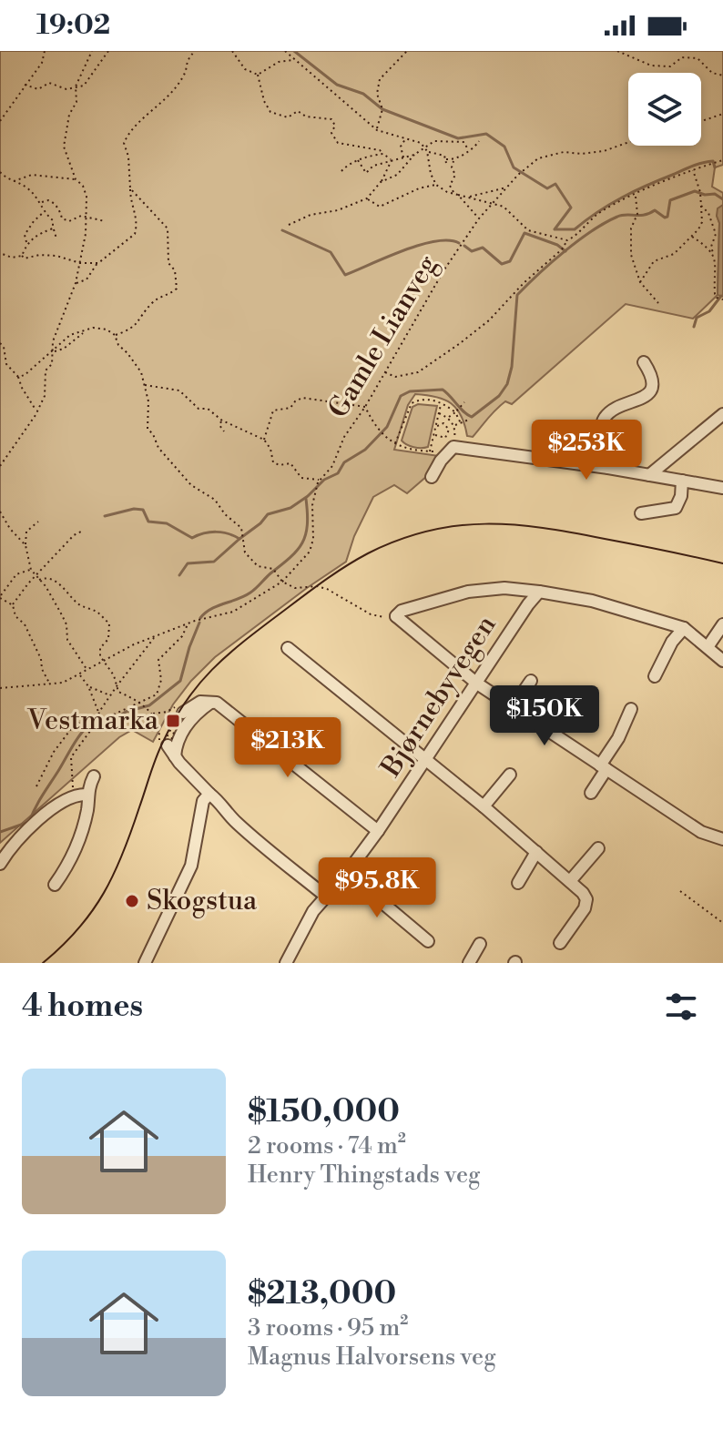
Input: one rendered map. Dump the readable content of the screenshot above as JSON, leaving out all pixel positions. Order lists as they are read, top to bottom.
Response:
{
  "streets": {
    "street": ["Bjørnebyvegen"],
    "path": ["Gamle Lianveg"]
  },
  "places": {
    "transit": ["Vestmarka"],
    "other": ["Skogstua"]
  },
  "page": {
    "status": "19:02",
    "price": [
      "$253K",
      "$150K",
      "$213K",
      "$95.8K"
    ],
    "heading": "4 homes",
    "list": [
      {
        "name": "$150,000",
        "note": "2 rooms · 74 m² · Henry Thingstads veg"
      },
      {
        "name": "$213,000",
        "note": "3 rooms · 95 m² · Magnus Halvorsens veg"
      }
    ]
  }
}
